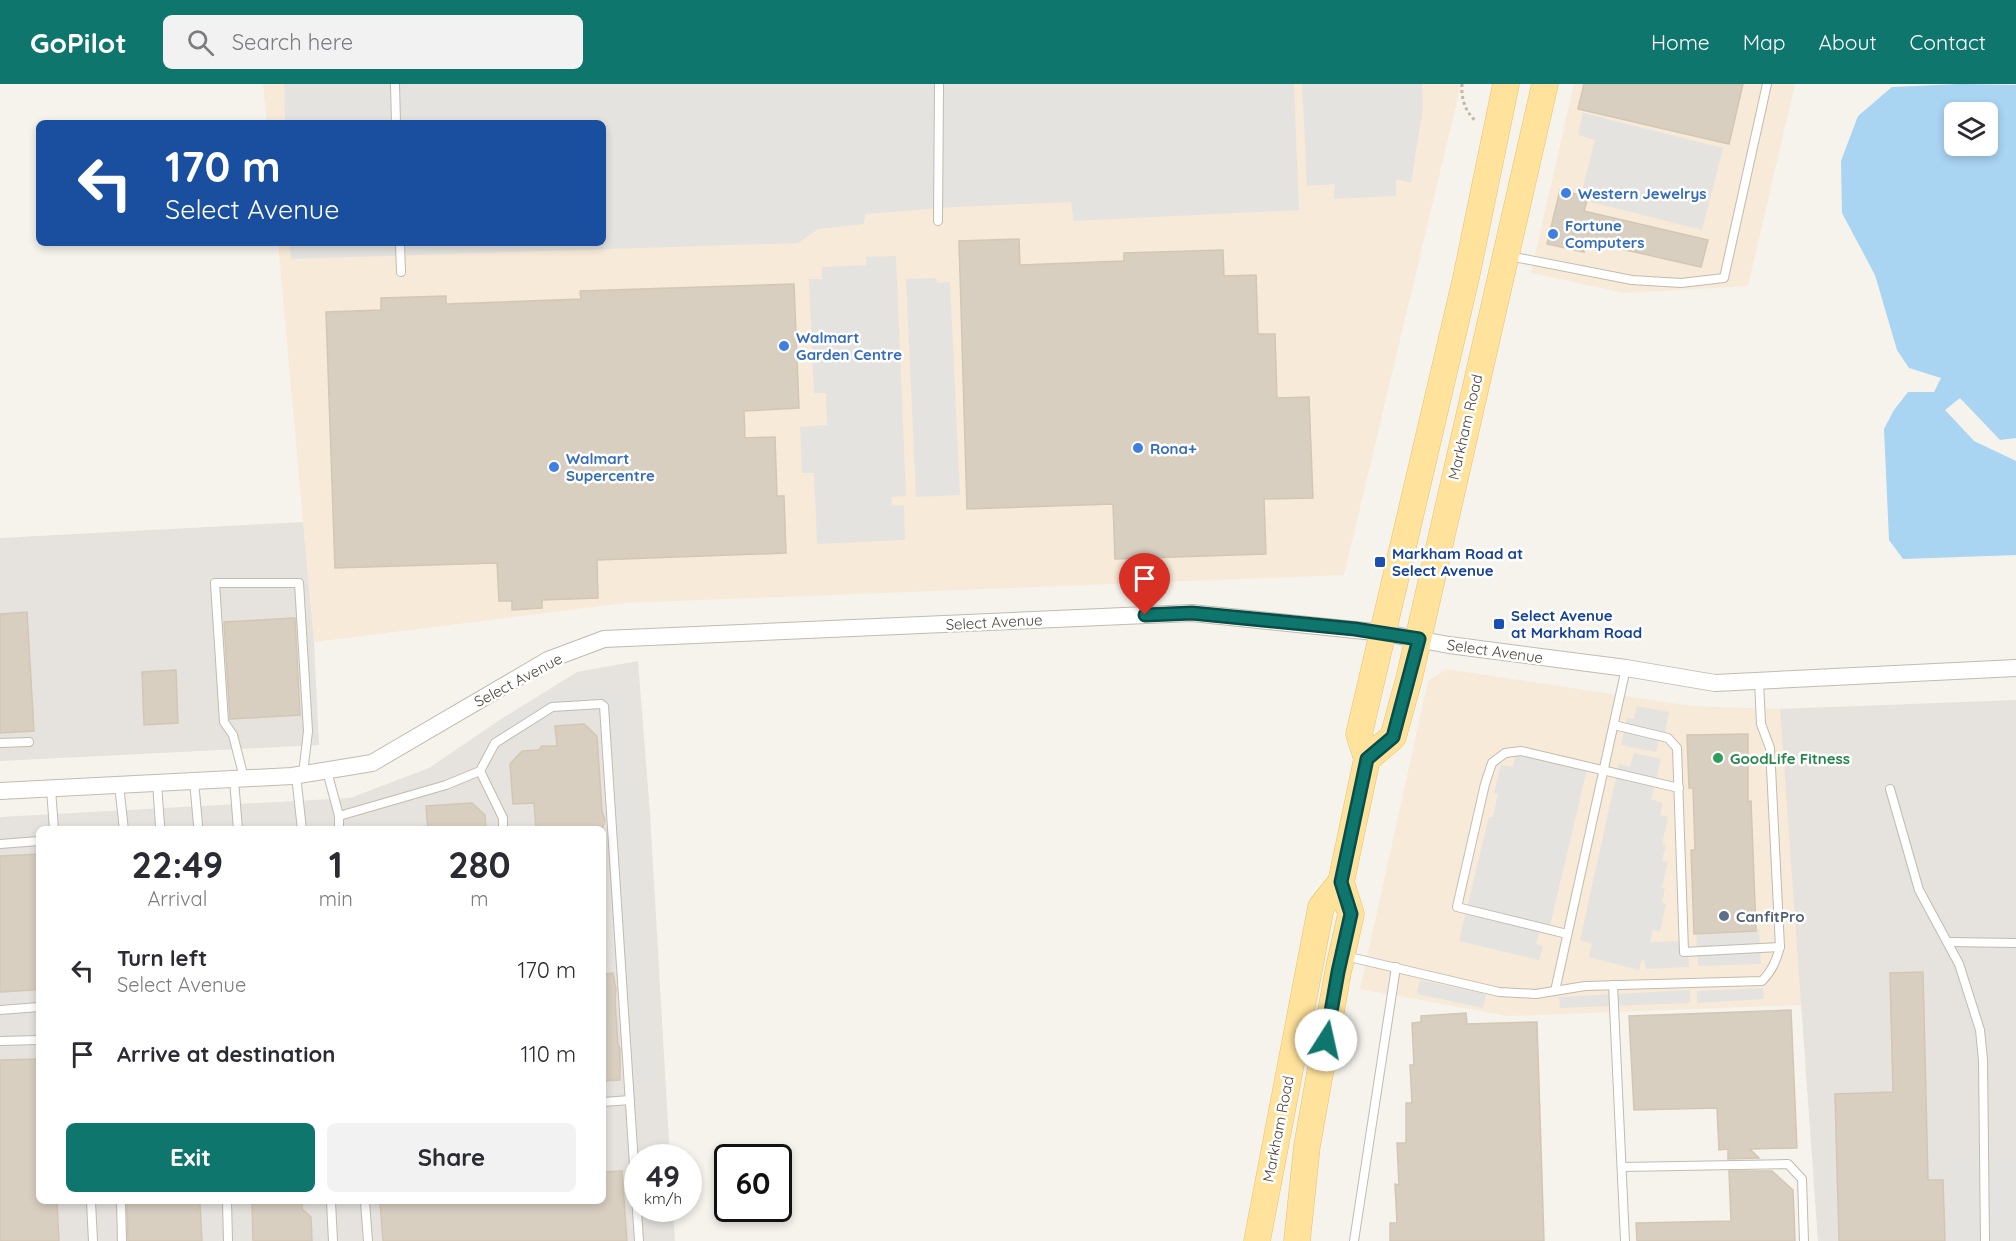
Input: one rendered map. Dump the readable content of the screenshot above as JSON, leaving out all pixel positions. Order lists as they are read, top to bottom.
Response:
{
  "streets": {
    "main road": ["Markham Road"],
    "street": ["Select Avenue"]
  },
  "crossings": [
    ["Markham Road", "Select Avenue"]
  ],
  "places": {
    "other": [
      "Western Jewelrys",
      "Fortune Computers",
      "Walmart Garden Centre",
      "Rona+",
      "Walmart Supercentre",
      "GoodLife Fitness",
      "CanfitPro"
    ],
    "transit": ["Markham Road at Select Avenue", "Select Avenue at Markham Road"]
  },
  "page": {
    "header": "GoPilot",
    "search": "Search here",
    "nav": [
      "Home",
      "Map",
      "About",
      "Contact"
    ],
    "turn": ["170 m", "Select Avenue"],
    "eta": [
      "22:49",
      "Arrival",
      "1",
      "min",
      "280",
      "m"
    ],
    "list": [
      {
        "name": "Turn left",
        "note": "Select Avenue",
        "value": "170 m"
      },
      {
        "name": "Arrive at destination",
        "value": "110 m"
      }
    ],
    "buttons": ["Exit", "Share"],
    "speed": "49 km/h",
    "limit": "60"
  }
}
